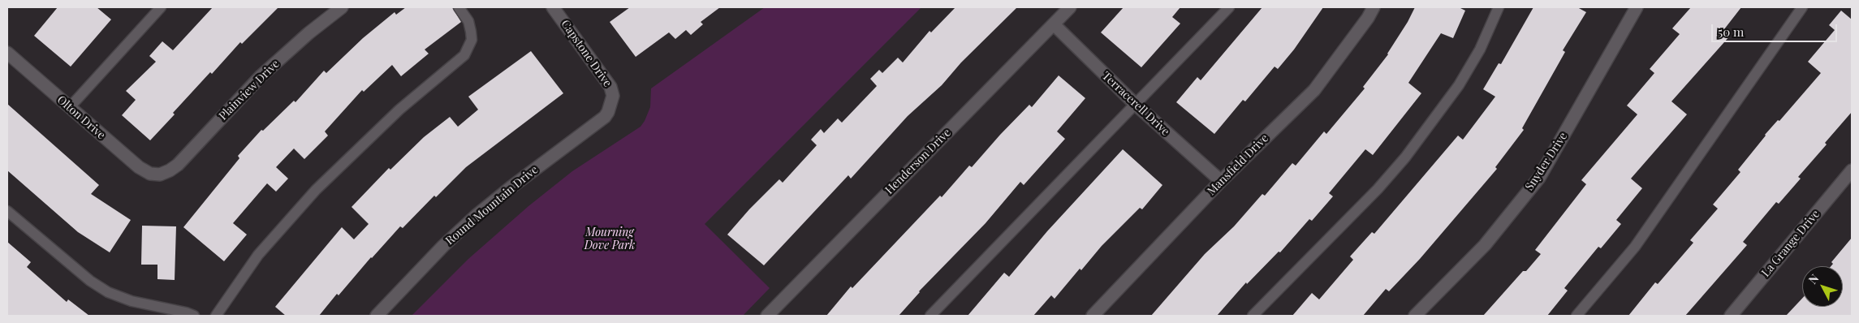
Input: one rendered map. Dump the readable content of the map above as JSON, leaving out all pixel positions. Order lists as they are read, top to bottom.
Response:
{
  "streets": {
    "street": [
      "Capstone Drive",
      "Plainview Drive",
      "Terracerell Drive",
      "Olton Drive",
      "Henderson Drive",
      "Snyder Drive",
      "Mansfield Drive",
      "Round Mountain Drive",
      "La Grange Drive"
    ]
  },
  "crossings": [
    ["Capstone Drive", "Round Mountain Drive"],
    ["Plainview Drive", "Olton Drive"],
    ["Terracerell Drive", "Henderson Drive"],
    ["Terracerell Drive", "Mansfield Drive"]
  ],
  "parks": ["Mourning Dove Park"],
  "scale_bar": "50 m",
  "north": "top left"
}
